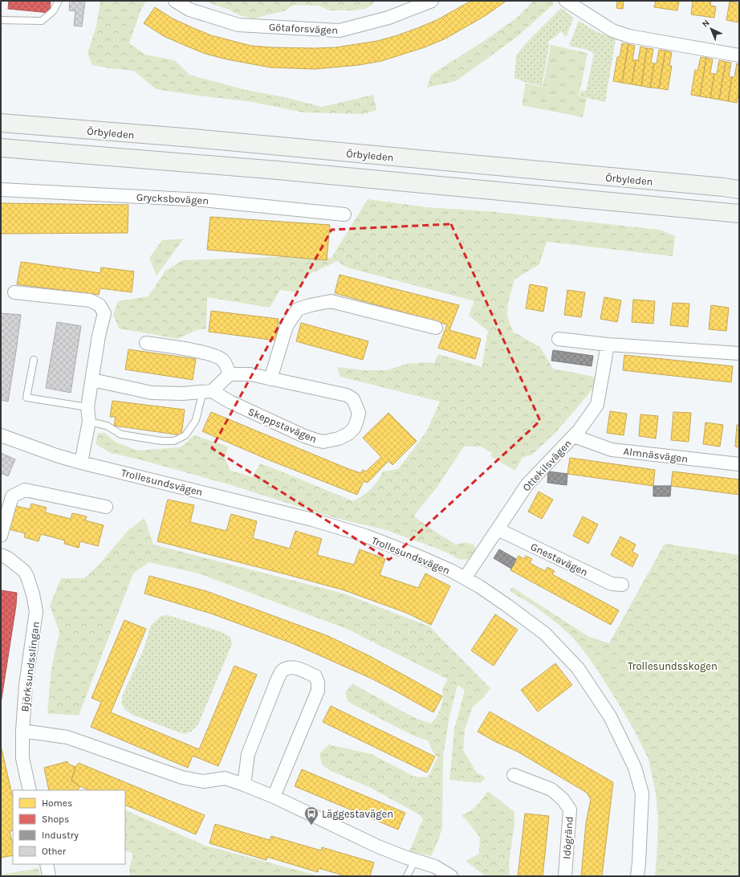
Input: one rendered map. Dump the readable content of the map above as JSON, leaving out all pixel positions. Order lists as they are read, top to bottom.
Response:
{
  "streets": {
    "main road": ["Örbyleden"],
    "street": [
      "Götaforsvägen",
      "Grycksbovägen",
      "Skeppstavägen",
      "Almnäsvägen",
      "Ottekilsvägen",
      "Trollesundsvägen",
      "Gnestavägen",
      "Björksundsslingan",
      "Idögränd"
    ]
  },
  "crossings": [
    ["Almnäsvägen", "Ottekilsvägen"],
    ["Ottekilsvägen", "Trollesundsvägen"],
    ["Ottekilsvägen", "Gnestavägen"]
  ],
  "parks": ["Trollesundsskogen"],
  "places": {
    "bus stop": ["Läggestavägen"]
  },
  "legend": [
    "Homes",
    "Shops",
    "Industry",
    "Other"
  ],
  "north": "top left"
}
